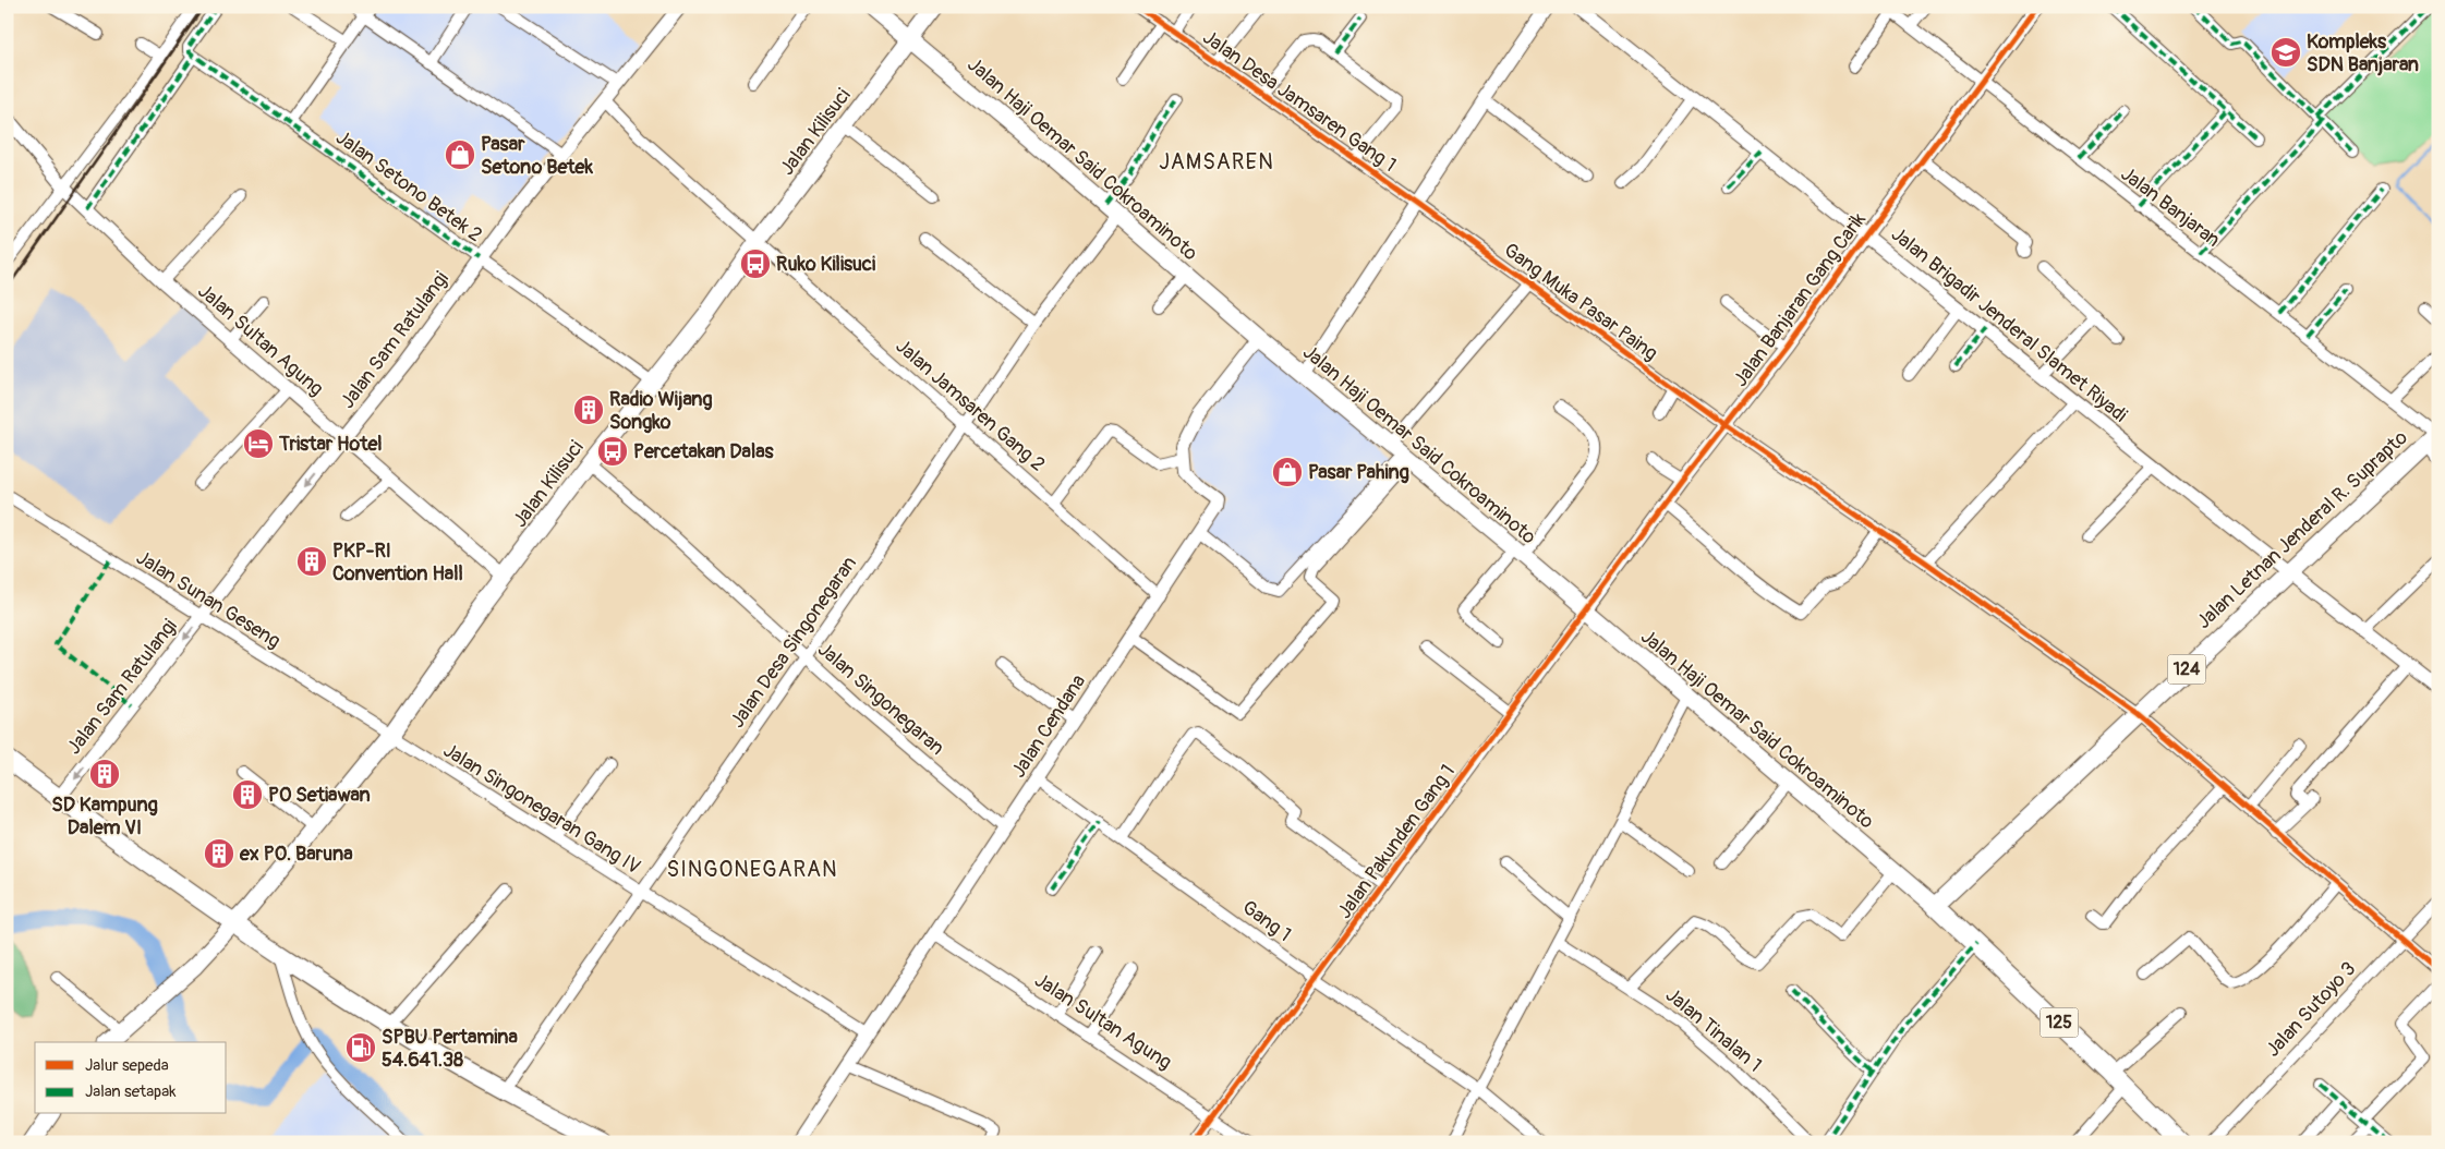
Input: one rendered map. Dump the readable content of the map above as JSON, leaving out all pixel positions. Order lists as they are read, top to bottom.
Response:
{
  "streets": {
    "main road": [
      "Jalan Kilisuci",
      "Jalan Haji Oemar Said Cokroaminoto",
      "Jalan Letnan Jenderal R. Suprapto",
      "124",
      "125"
    ],
    "street": [
      "Jalan Desa Jamsaren Gang 1",
      "Jalan Setono Betek 2",
      "Jalan Banjaran",
      "Jalan Banjaran Gang Carik",
      "Gang Muka Pasar Paing",
      "Jalan Brigadir Jenderal Slamet Riyadi",
      "Jalan Sultan Agung",
      "Jalan Sam Ratulangi",
      "Jalan Jamsaren Gang 2",
      "Jalan Sunan Geseng",
      "Jalan Desa Singonegaran",
      "Jalan Singonegaran",
      "Jalan Cendana",
      "Jalan Singonegaran Gang IV",
      "Jalan Pakunden Gang 1",
      "Gang 1",
      "Jalan Sutoyo 3",
      "Jalan Tinalan 1"
    ]
  },
  "crossings": [
    ["Jalan Desa Jamsaren Gang 1", "Gang Muka Pasar Paing"],
    ["Jalan Kilisuci", "Jalan Haji Oemar Said Cokroaminoto"],
    ["Jalan Kilisuci", "Jalan Setono Betek 2"],
    ["Jalan Kilisuci", "Jalan Sultan Agung"],
    ["Jalan Kilisuci", "Jalan Jamsaren Gang 2"],
    ["Jalan Kilisuci", "Jalan Sunan Geseng"],
    ["Jalan Kilisuci", "Jalan Singonegaran"],
    ["Jalan Kilisuci", "Jalan Singonegaran Gang IV"],
    ["Jalan Haji Oemar Said Cokroaminoto", "Jalan Banjaran Gang Carik"],
    ["Jalan Haji Oemar Said Cokroaminoto", "Jalan Letnan Jenderal R. Suprapto"],
    ["Jalan Haji Oemar Said Cokroaminoto", "Jalan Desa Singonegaran"],
    ["Jalan Haji Oemar Said Cokroaminoto", "Jalan Pakunden Gang 1"],
    ["Jalan Haji Oemar Said Cokroaminoto", "125"],
    ["Jalan Setono Betek 2", "Jalan Sam Ratulangi"],
    ["Jalan Banjaran", "Jalan Banjaran Gang Carik"],
    ["Jalan Banjaran", "Jalan Letnan Jenderal R. Suprapto"],
    ["Jalan Banjaran Gang Carik", "Gang Muka Pasar Paing"],
    ["Jalan Banjaran Gang Carik", "Jalan Brigadir Jenderal Slamet Riyadi"],
    ["Jalan Banjaran Gang Carik", "Jalan Pakunden Gang 1"],
    ["Gang Muka Pasar Paing", "Jalan Letnan Jenderal R. Suprapto"],
    ["Gang Muka Pasar Paing", "Jalan Sutoyo 3"],
    ["Jalan Brigadir Jenderal Slamet Riyadi", "Jalan Letnan Jenderal R. Suprapto"],
    ["Jalan Sultan Agung", "Jalan Sam Ratulangi"],
    ["Jalan Sultan Agung", "Jalan Cendana"],
    ["Jalan Sultan Agung", "Jalan Pakunden Gang 1"],
    ["Jalan Sam Ratulangi", "Jalan Jamsaren Gang 2"],
    ["Jalan Sam Ratulangi", "Jalan Sunan Geseng"],
    ["Jalan Jamsaren Gang 2", "Jalan Desa Singonegaran"],
    ["Jalan Jamsaren Gang 2", "Jalan Cendana"],
    ["Jalan Letnan Jenderal R. Suprapto", "125"],
    ["Jalan Sunan Geseng", "Jalan Singonegaran Gang IV"],
    ["Jalan Desa Singonegaran", "Jalan Singonegaran"],
    ["Jalan Desa Singonegaran", "Jalan Singonegaran Gang IV"],
    ["Jalan Singonegaran", "Jalan Cendana"],
    ["Jalan Cendana", "Jalan Singonegaran Gang IV"],
    ["Jalan Cendana", "Gang 1"],
    ["Jalan Pakunden Gang 1", "Gang 1"]
  ],
  "districts": ["JAMSAREN", "SINGONEGARAN"],
  "places": {
    "school or university": ["Kompleks SDN Banjaran"],
    "shop": ["Pasar Setono Betek", "Pasar Pahing"],
    "bus stop": ["Ruko Kilisuci", "Percetakan Dalas"],
    "building": [
      "Radio Wijang Songko",
      "PKP-RI Convention Hall",
      "SD Kampung Dalem VI",
      "PO Setiawan",
      "ex PO. Baruna"
    ],
    "hotel": ["Tristar Hotel"],
    "fuel station": ["SPBU Pertamina 54.641.38"]
  },
  "legend": ["Jalur sepeda", "Jalan setapak"]
}
